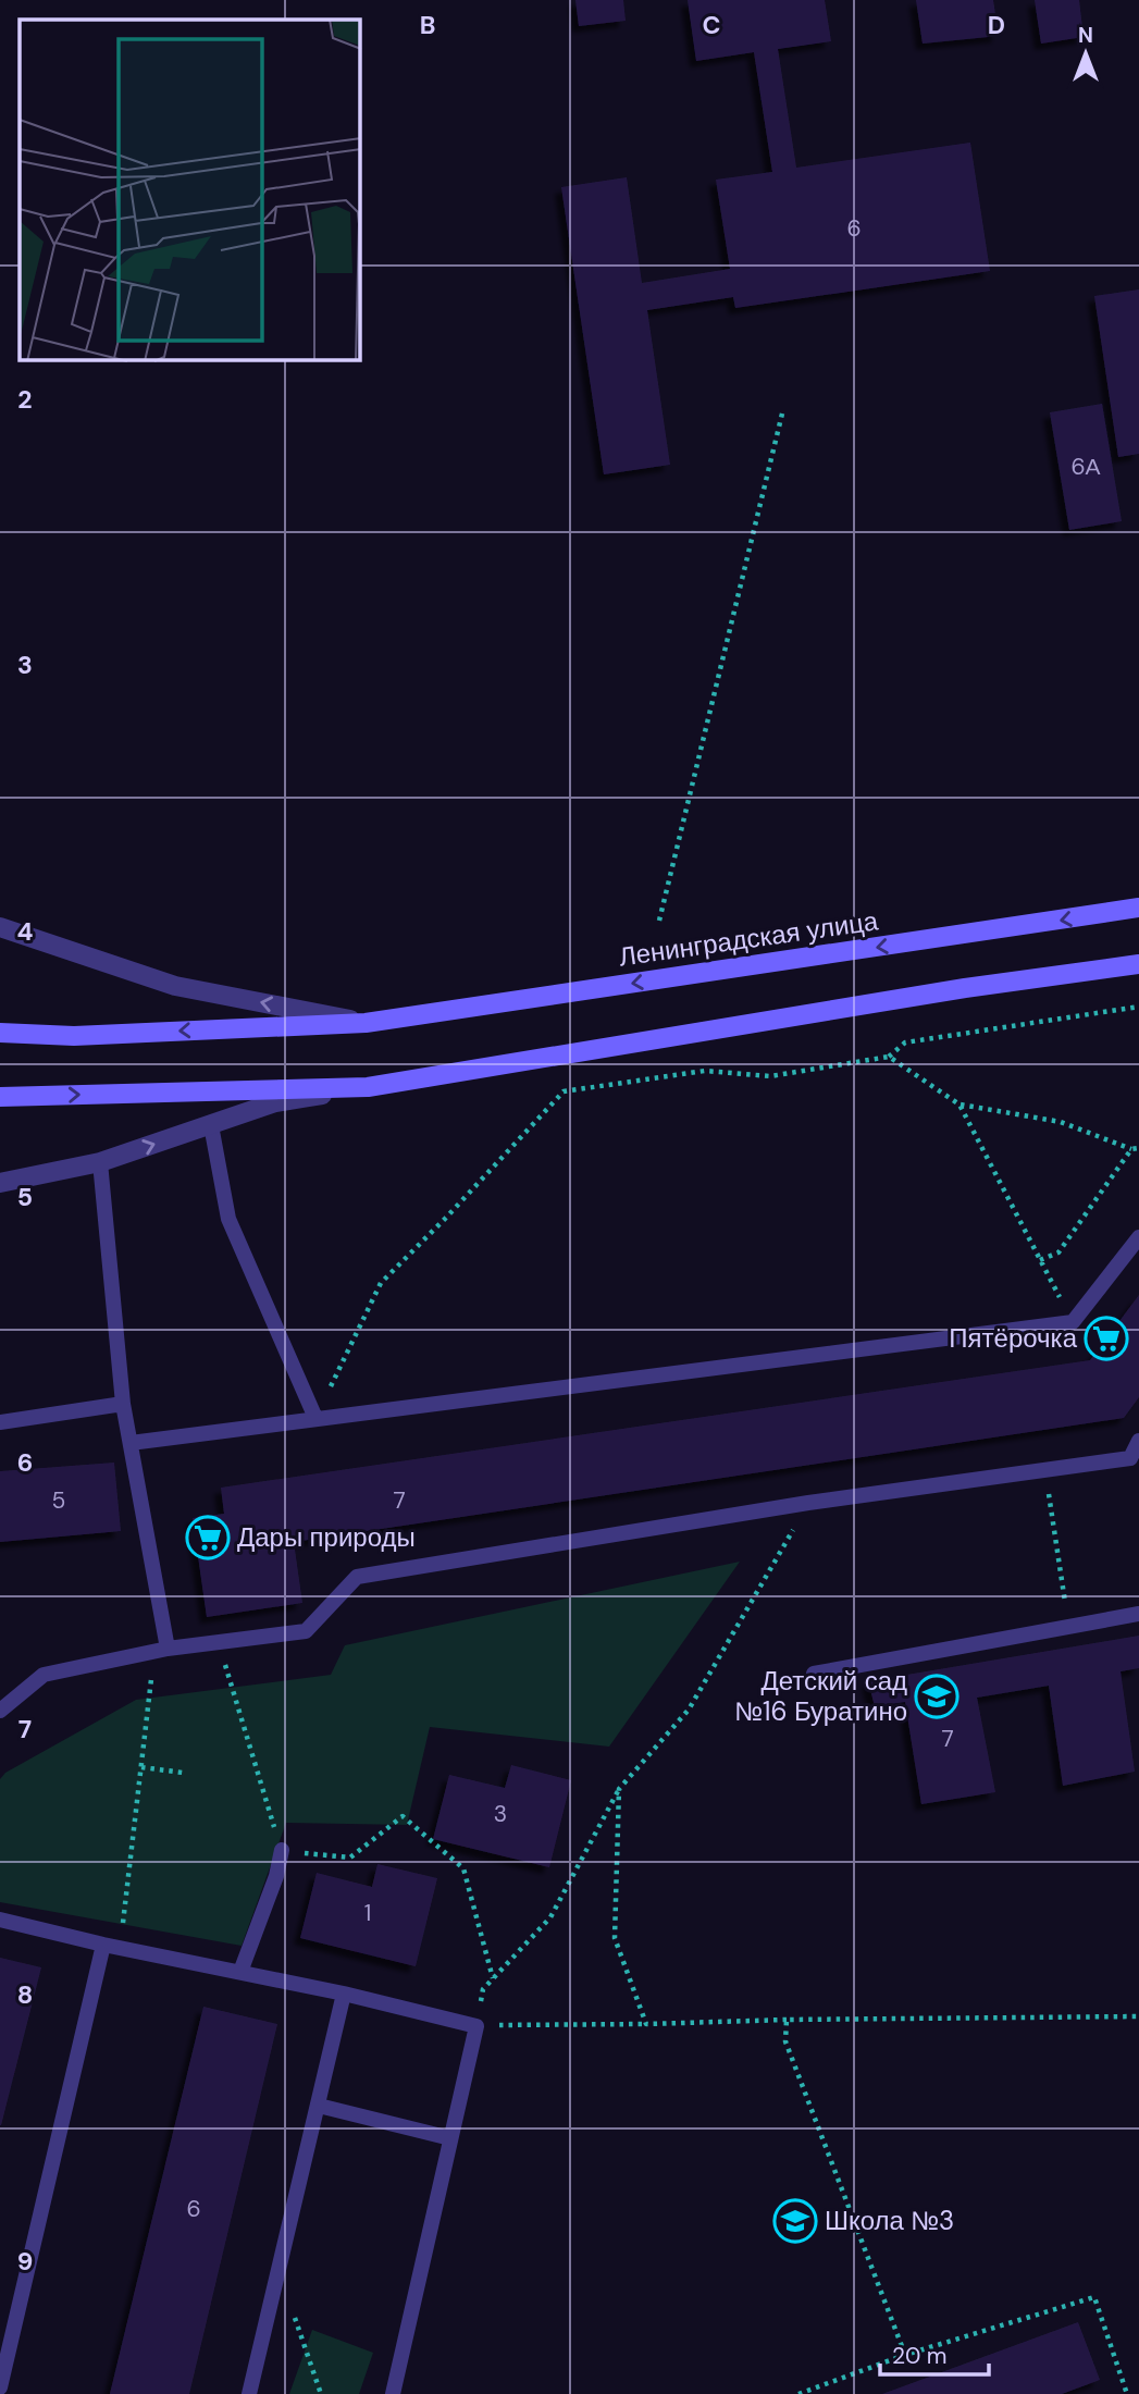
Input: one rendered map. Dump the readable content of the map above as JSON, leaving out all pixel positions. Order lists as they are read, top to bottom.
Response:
{
  "streets": {
    "main road": ["Ленинградская улица"]
  },
  "places": {
    "supermarket": ["Пятёрочка", "Дары природы"],
    "school or university": ["Детский сад №16 Буратино", "Школа №3"]
  },
  "house_numbers": [
    "6",
    "6А",
    "5",
    "7",
    "7",
    "3",
    "1",
    "6"
  ],
  "scale_bar": "20 m",
  "north": "top",
  "grid": {
    "columns": ["B", "C", "D"],
    "rows": [
      "2",
      "3",
      "4",
      "5",
      "6",
      "7",
      "8",
      "9"
    ]
  }
}
